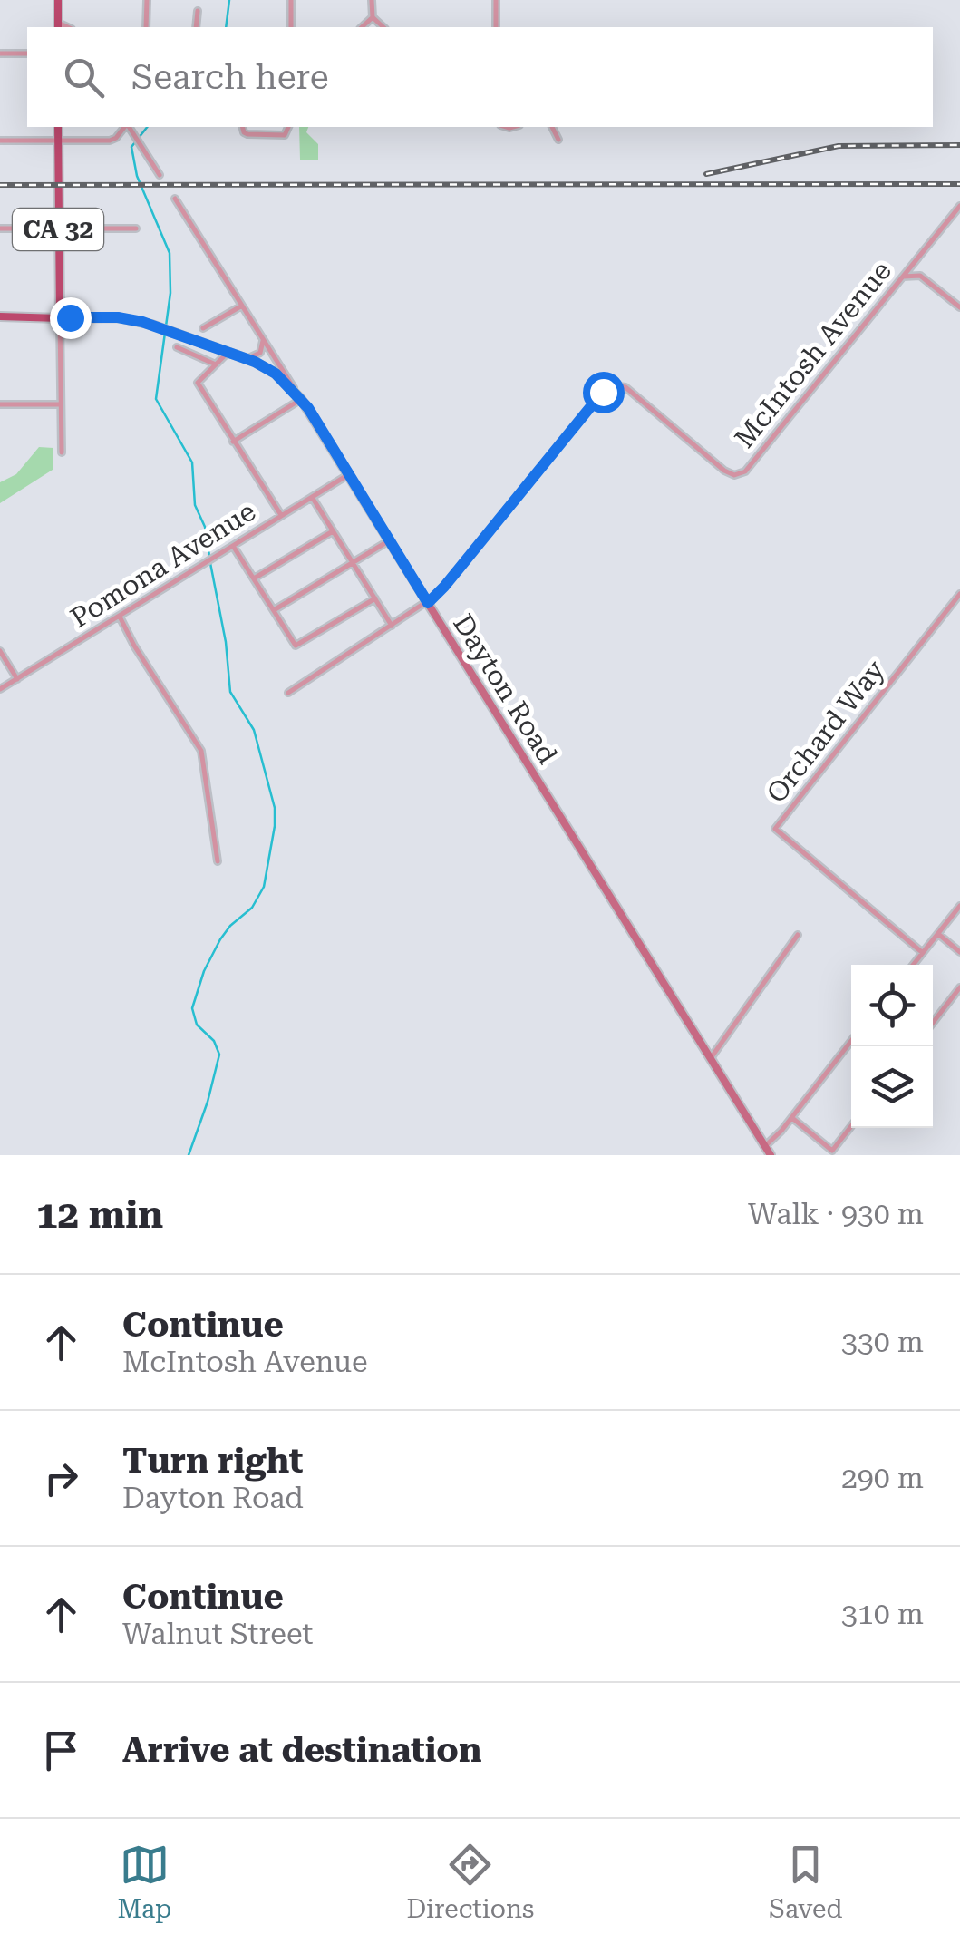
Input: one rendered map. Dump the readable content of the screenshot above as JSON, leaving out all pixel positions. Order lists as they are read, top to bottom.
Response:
{
  "streets": {
    "main road": ["CA 32"],
    "street": [
      "McIntosh Avenue",
      "Pomona Avenue",
      "Dayton Road",
      "Orchard Way"
    ]
  },
  "crossings": [
    ["McIntosh Avenue", "Dayton Road"],
    ["Pomona Avenue", "Dayton Road"]
  ],
  "page": {
    "search": "Search here",
    "heading": ["12 min", "Walk · 930 m"],
    "list": [
      ["Continue", "McIntosh Avenue", "330 m"],
      ["Turn right", "Dayton Road", "290 m"],
      ["Continue", "Walnut Street", "310 m"],
      "Arrive at destination"
    ],
    "nav": ["Map", "Directions", "Saved"]
  }
}
